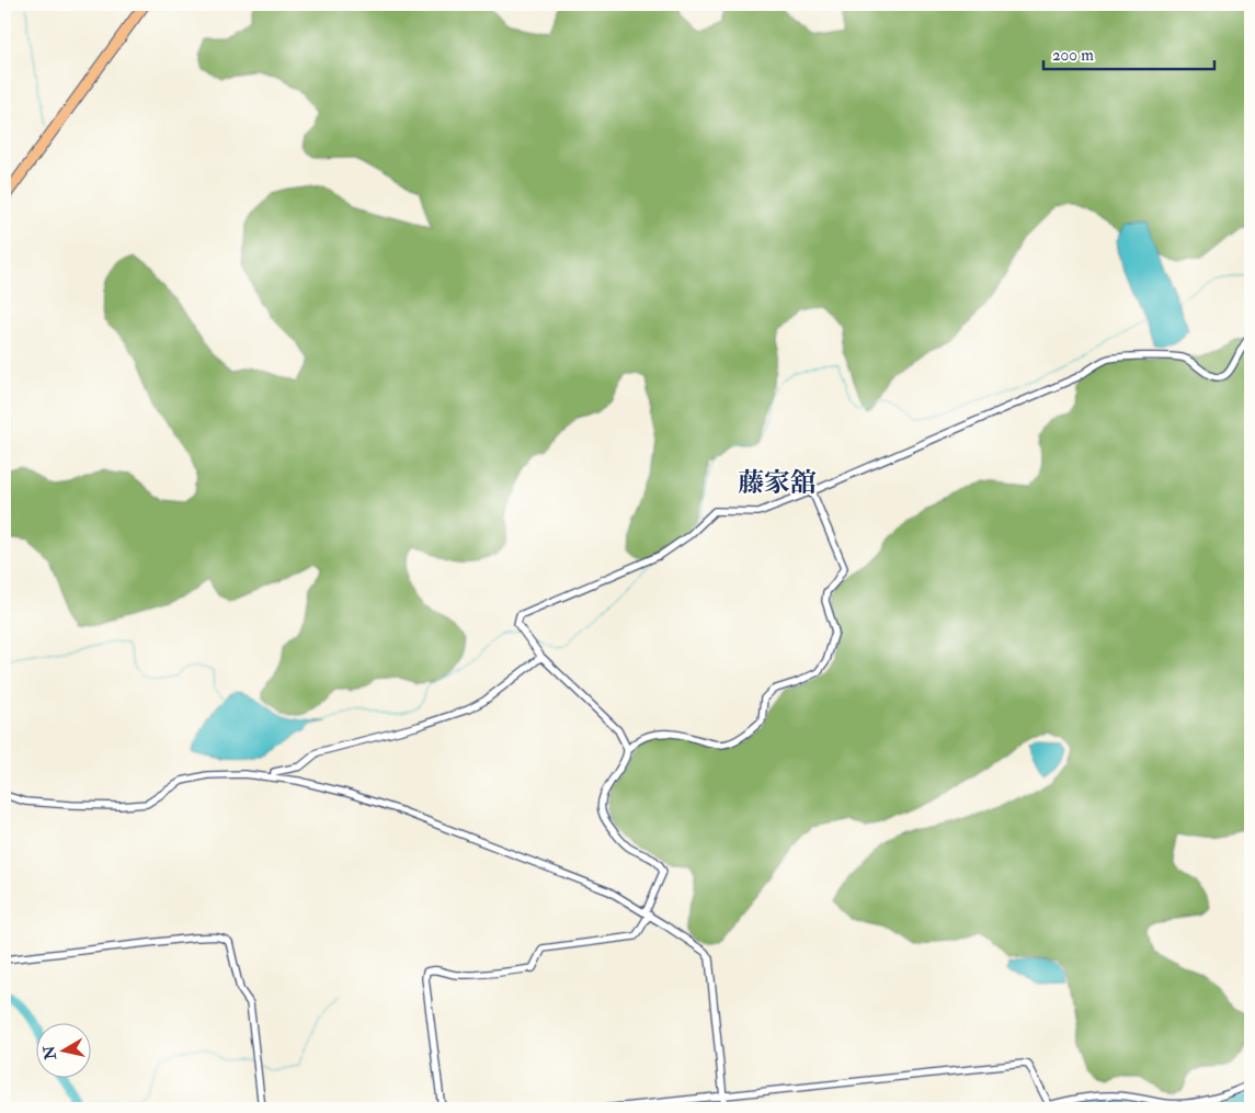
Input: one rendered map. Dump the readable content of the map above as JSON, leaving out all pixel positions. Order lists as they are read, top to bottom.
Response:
{
  "districts": ["藤家舘"],
  "scale_bar": "200 m",
  "north": "left"
}
